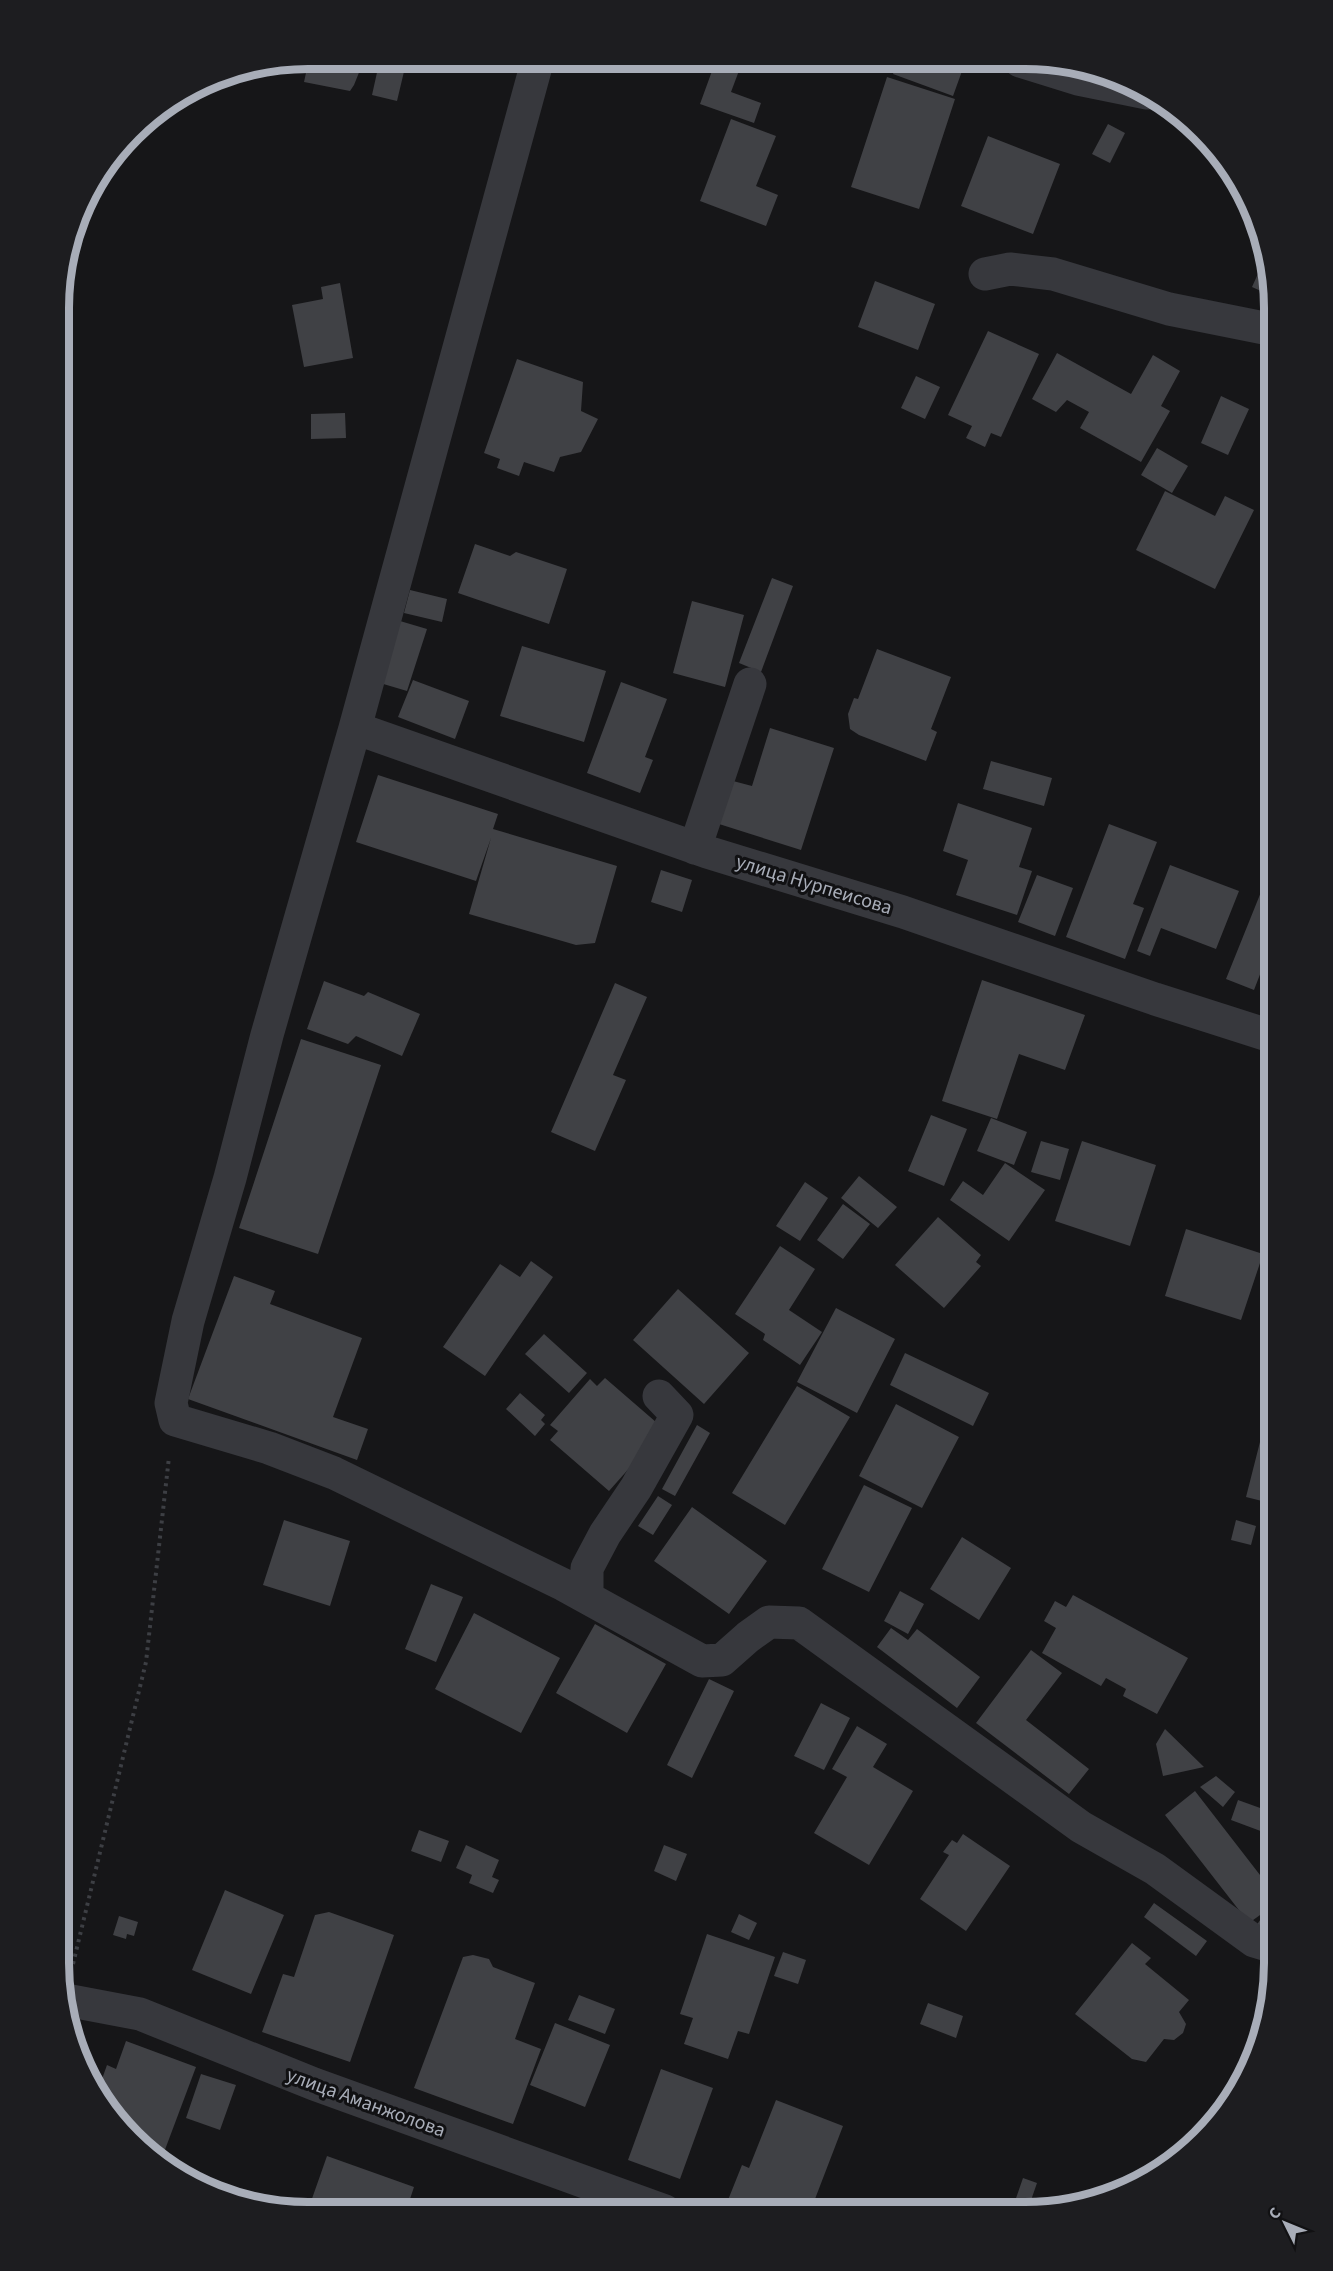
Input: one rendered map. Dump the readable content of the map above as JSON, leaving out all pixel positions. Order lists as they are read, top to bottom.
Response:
{
  "streets": {
    "street": ["улица Нурпеисова", "улица Аманжолова"]
  },
  "north": "top left"
}
